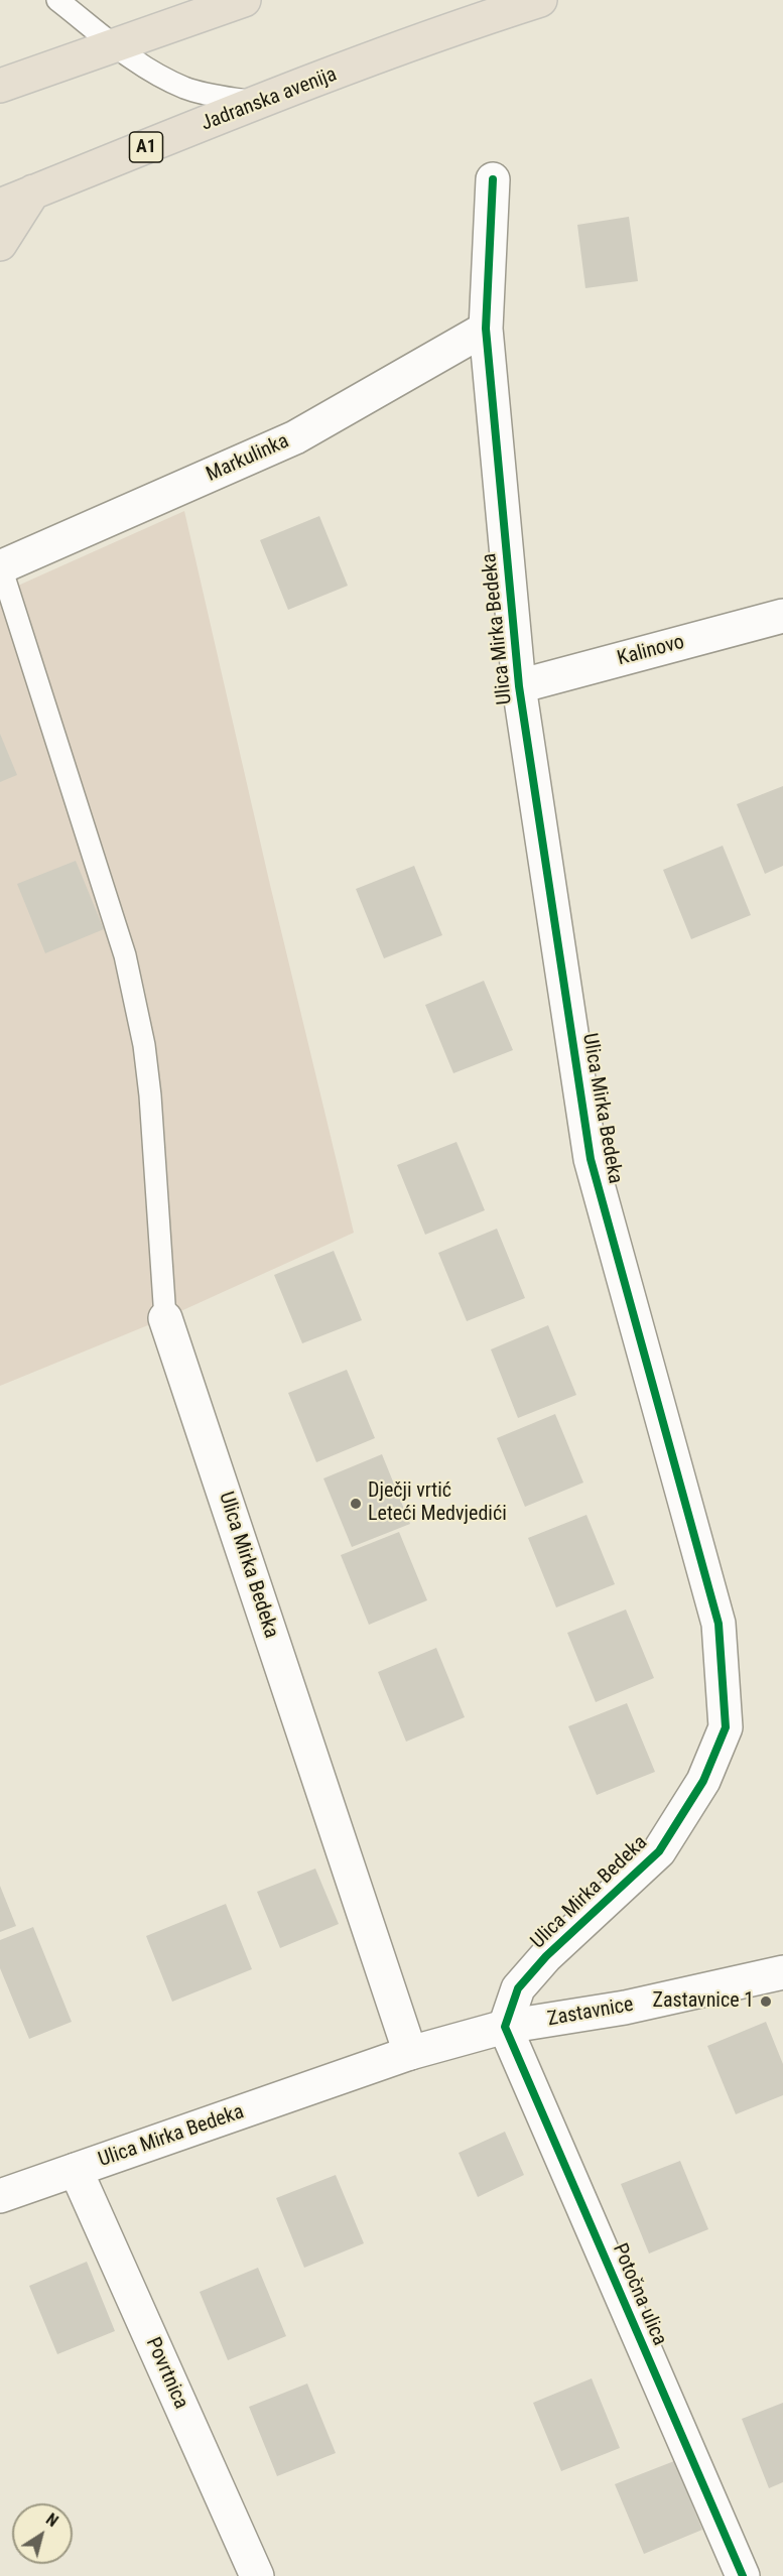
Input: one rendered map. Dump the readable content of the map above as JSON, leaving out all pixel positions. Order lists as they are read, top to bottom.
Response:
{
  "streets": {
    "highway": ["Jadranska avenija", "A1"],
    "street": [
      "Markulinka",
      "Ulica Mirka Bedeka",
      "Kalinovo",
      "Zastavnice",
      "Potočna ulica",
      "Povrtnica"
    ]
  },
  "crossings": [
    ["Markulinka", "Ulica Mirka Bedeka"],
    ["Ulica Mirka Bedeka", "Kalinovo"],
    ["Ulica Mirka Bedeka", "Zastavnice"],
    ["Ulica Mirka Bedeka", "Potočna ulica"],
    ["Ulica Mirka Bedeka", "Povrtnica"],
    ["Zastavnice", "Potočna ulica"]
  ],
  "places": ["Dječji vrtić Leteći Medvjedići", "Zastavnice 1"],
  "north": "top right"
}
